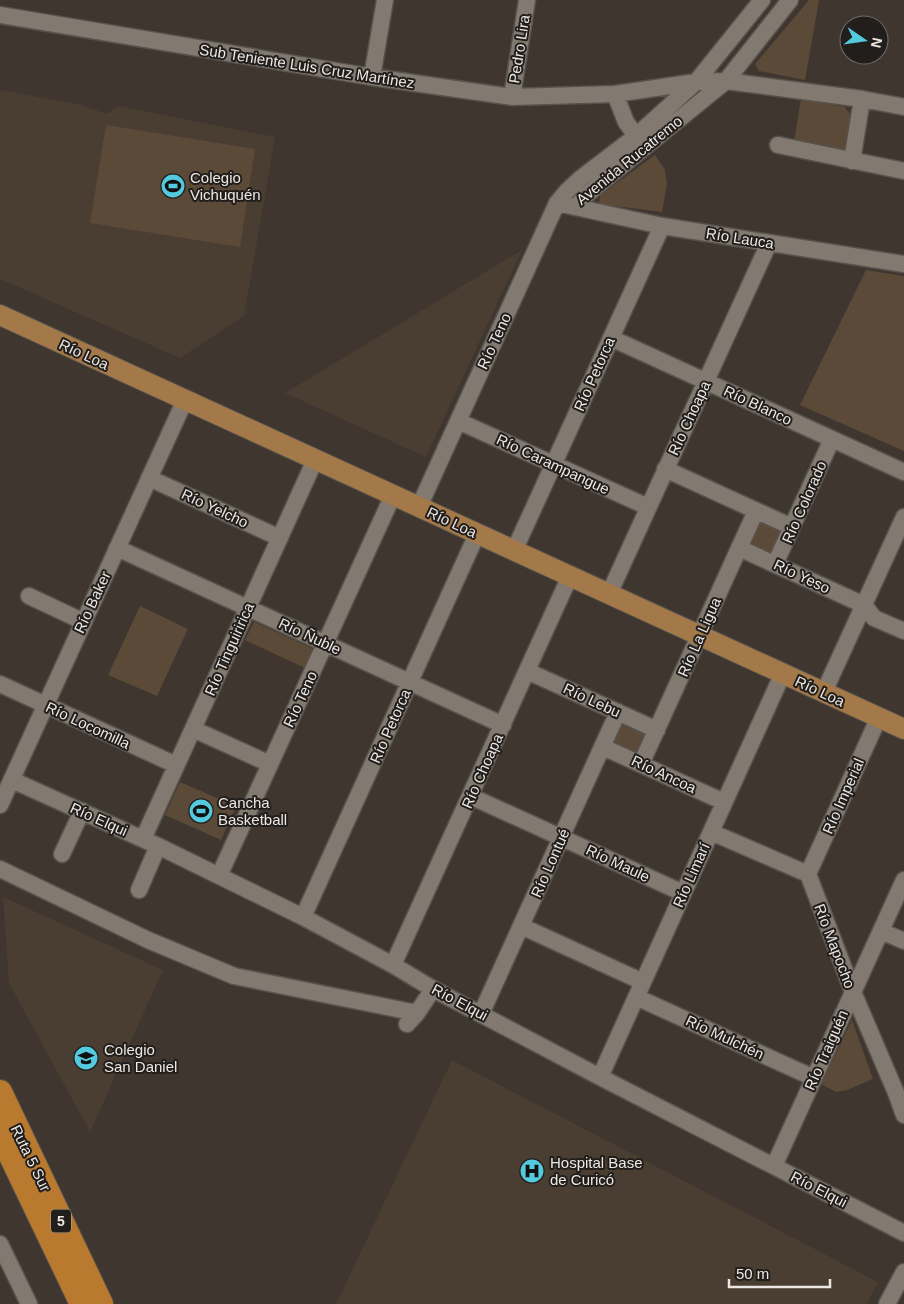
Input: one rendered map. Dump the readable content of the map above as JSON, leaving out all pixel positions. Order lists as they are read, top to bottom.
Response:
{
  "streets": {
    "highway": ["Ruta 5 Sur", "5"],
    "main road": ["Río Loa"],
    "street": [
      "Pedro Lira",
      "Sub Teniente Luis Cruz Martínez",
      "Avenida Rucatremo",
      "Río Lauca",
      "Río Teno",
      "Río Petorca",
      "Río Blanco",
      "Río Choapa",
      "Río Carampangue",
      "Río Colorado",
      "Río Yelcho",
      "Río Yeso",
      "Río Baker",
      "Río Ñuble",
      "Río La Ligua",
      "Río Tinguiririca",
      "Río Lebu",
      "Río Locomilla",
      "Río Ancoa",
      "Río Imperial",
      "Río Elqui",
      "Río Lontué",
      "Río Maule",
      "Río Limarí",
      "Río Mapocho",
      "Río Mulchén",
      "Río Traiguén"
    ]
  },
  "crossings": [
    ["Pedro Lira", "Sub Teniente Luis Cruz Martínez"],
    ["Sub Teniente Luis Cruz Martínez", "Avenida Rucatremo"],
    ["Avenida Rucatremo", "Río Lauca"],
    ["Avenida Rucatremo", "Río Teno"],
    ["Río Lauca", "Río Petorca"],
    ["Río Lauca", "Río Choapa"],
    ["Río Teno", "Río Loa"],
    ["Río Teno", "Río Carampangue"],
    ["Río Teno", "Río Ñuble"],
    ["Río Teno", "Río Elqui"],
    ["Río Loa", "Río Petorca"],
    ["Río Loa", "Río Choapa"],
    ["Río Loa", "Río Baker"],
    ["Río Loa", "Río La Ligua"],
    ["Río Loa", "Río Tinguiririca"],
    ["Río Loa", "Río Imperial"],
    ["Río Loa", "Río Limarí"],
    ["Río Petorca", "Río Blanco"],
    ["Río Petorca", "Río Carampangue"],
    ["Río Petorca", "Río Ñuble"],
    ["Río Petorca", "Río Elqui"],
    ["Río Blanco", "Río Choapa"],
    ["Río Blanco", "Río Colorado"],
    ["Río Choapa", "Río Carampangue"],
    ["Río Choapa", "Río Ñuble"],
    ["Río Choapa", "Río Lebu"],
    ["Río Choapa", "Río Elqui"],
    ["Río Choapa", "Río Maule"],
    ["Río Colorado", "Río Yeso"],
    ["Río Yelcho", "Río Baker"],
    ["Río Yelcho", "Río Tinguiririca"],
    ["Río Yeso", "Río La Ligua"],
    ["Río Baker", "Río Ñuble"],
    ["Río Baker", "Río Locomilla"],
    ["Río Baker", "Río Elqui"],
    ["Río Ñuble", "Río Tinguiririca"],
    ["Río La Ligua", "Río Lebu"],
    ["Río La Ligua", "Río Ancoa"],
    ["Río Tinguiririca", "Río Locomilla"],
    ["Río Tinguiririca", "Río Elqui"],
    ["Río Lebu", "Río Lontué"],
    ["Río Ancoa", "Río Lontué"],
    ["Río Ancoa", "Río Limarí"],
    ["Río Imperial", "Río Mapocho"],
    ["Río Elqui", "Río Lontué"],
    ["Río Elqui", "Río Limarí"],
    ["Río Elqui", "Río Traiguén"],
    ["Río Lontué", "Río Maule"],
    ["Río Lontué", "Río Mulchén"],
    ["Río Maule", "Río Limarí"],
    ["Río Limarí", "Río Mulchén"],
    ["Río Mapocho", "Río Traiguén"],
    ["Río Mulchén", "Río Traiguén"]
  ],
  "places": {
    "sports": ["Colegio Vichuquén", "Cancha Basketball"],
    "school or university": ["Colegio San Daniel"],
    "hospital": ["Hospital Base de Curicó"]
  },
  "scale_bar": "50 m",
  "north": "right"
}
